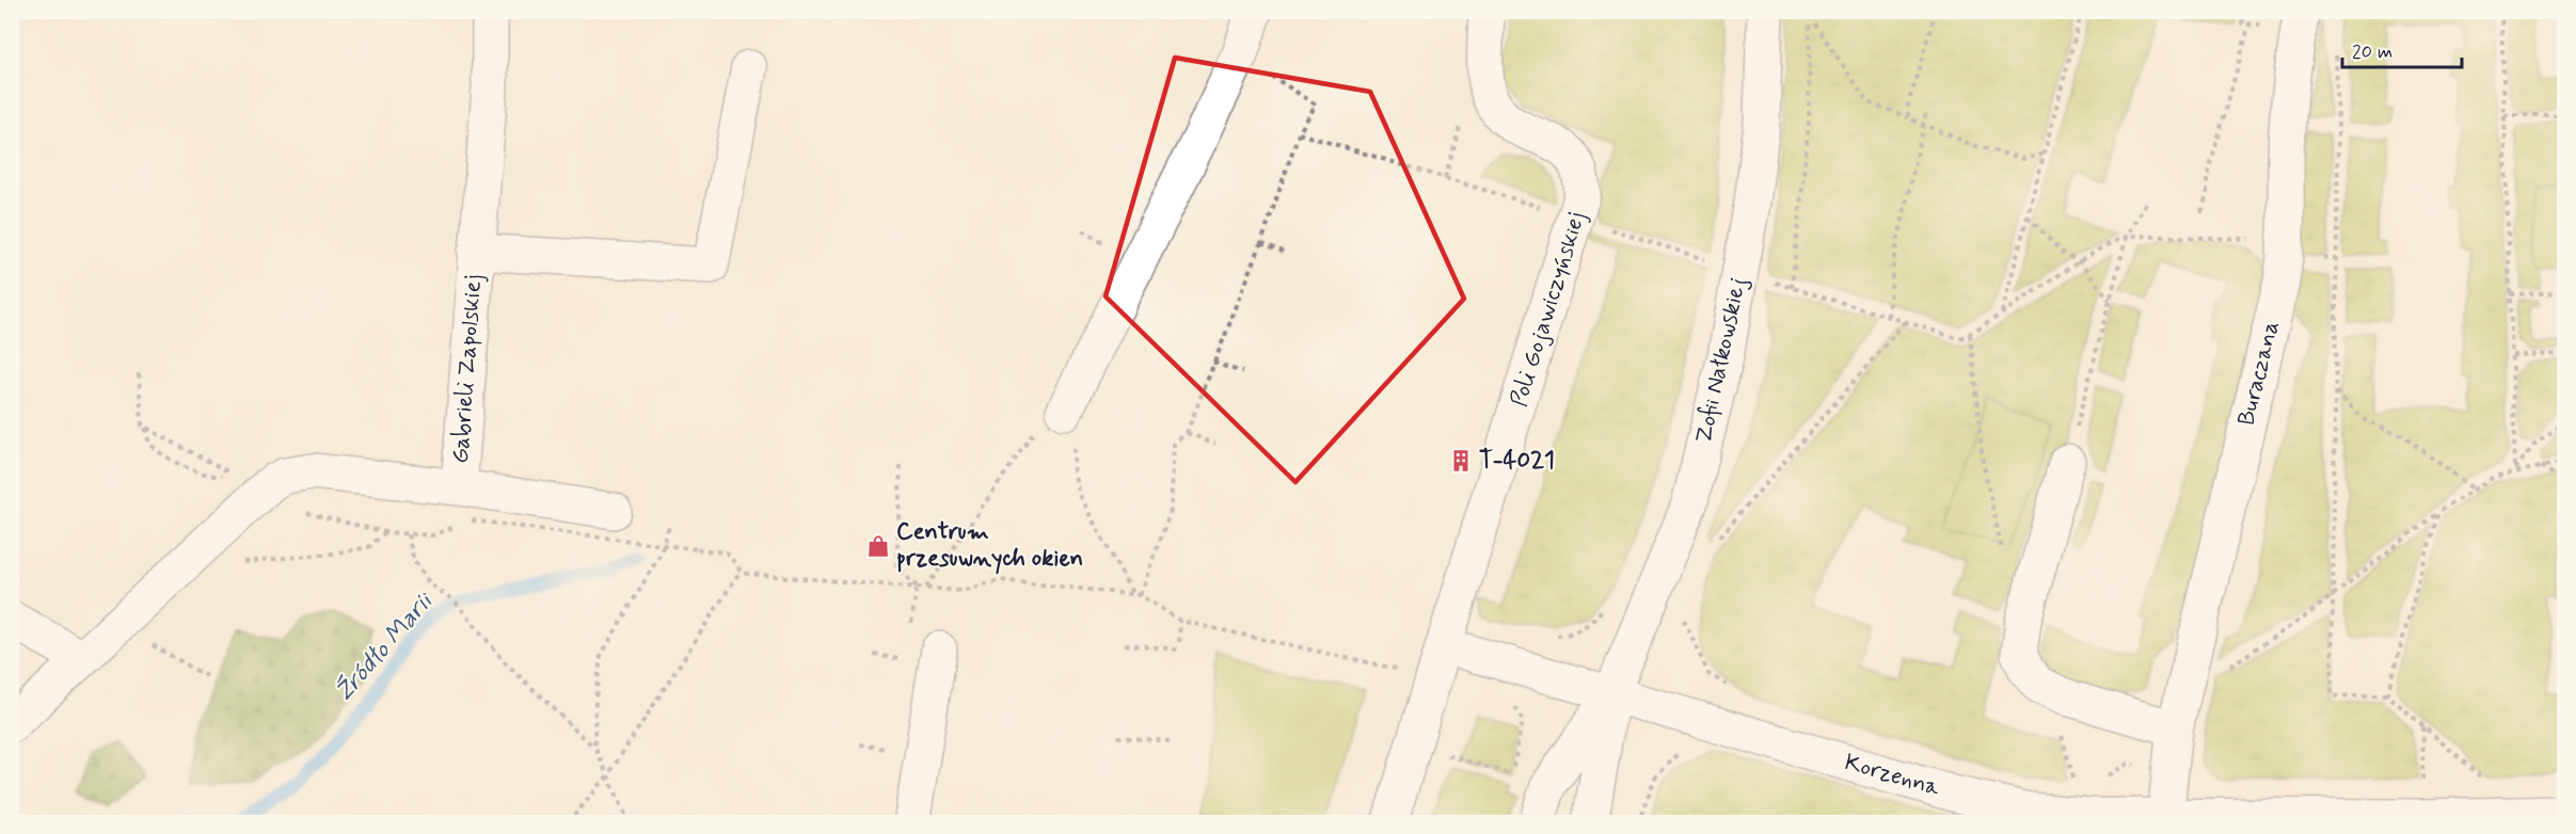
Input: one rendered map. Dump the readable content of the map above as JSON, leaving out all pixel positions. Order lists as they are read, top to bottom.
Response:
{
  "streets": {
    "street": [
      "Poli Gojawiczyńskiej",
      "Zofii Nałkowskiej",
      "Gabrieli Zapolskiej",
      "Buraczana",
      "Korzenna"
    ]
  },
  "crossings": [
    ["Zofii Nałkowskiej", "Korzenna"],
    ["Buraczana", "Korzenna"]
  ],
  "water": ["Źródło Marii"],
  "places": {
    "building": ["T-4021"],
    "shop": ["Centrum przesuwnych okien"]
  },
  "scale_bar": "20 m"
}
